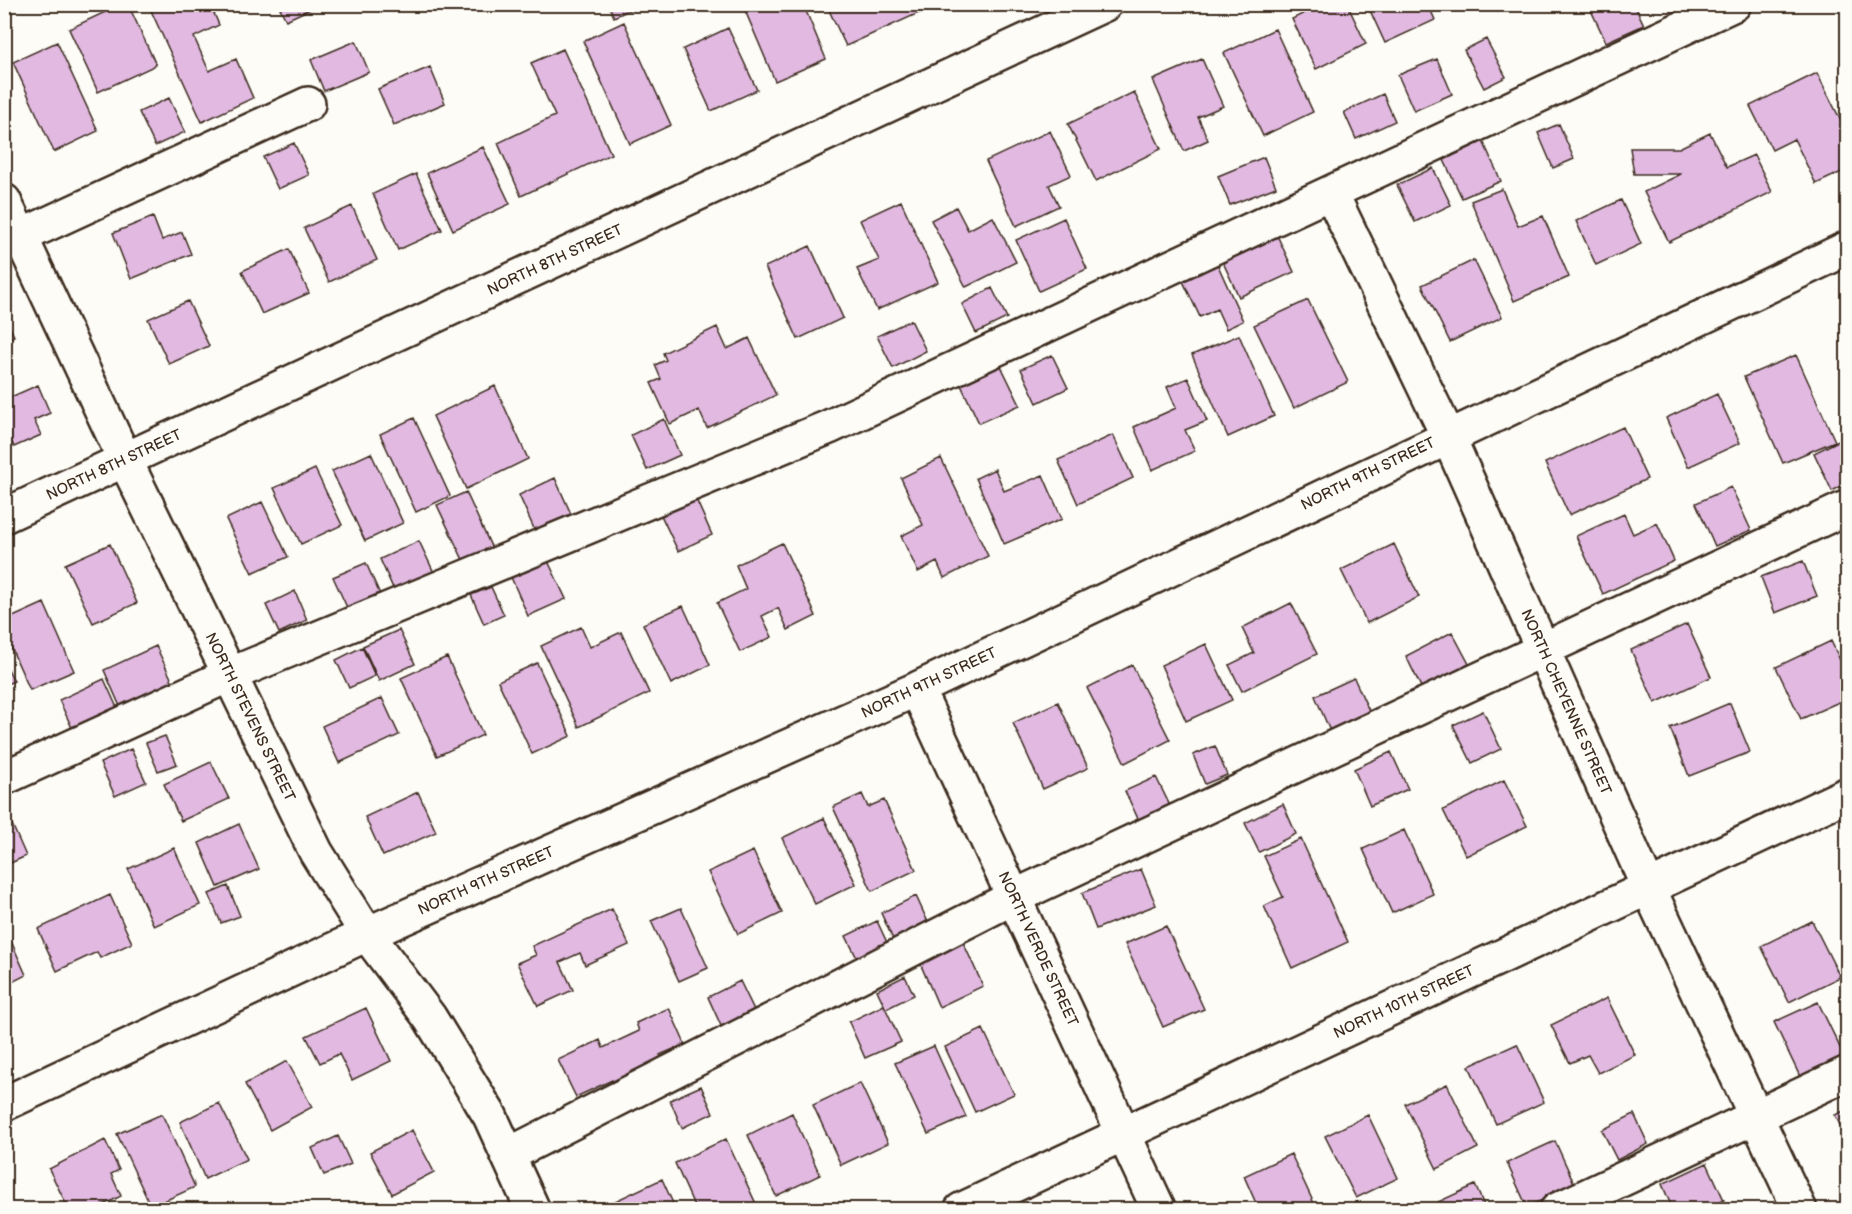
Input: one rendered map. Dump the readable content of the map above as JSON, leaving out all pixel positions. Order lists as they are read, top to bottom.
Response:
{
  "streets": {
    "street": [
      "NORTH 8TH STREET",
      "NORTH 9TH STREET",
      "NORTH CHEYENNE STREET",
      "NORTH STEVENS STREET",
      "NORTH VERDE STREET",
      "NORTH 10TH STREET"
    ]
  },
  "crossings": [
    ["NORTH 8TH STREET", "NORTH STEVENS STREET"],
    ["NORTH 9TH STREET", "NORTH CHEYENNE STREET"],
    ["NORTH 9TH STREET", "NORTH STEVENS STREET"],
    ["NORTH 9TH STREET", "NORTH VERDE STREET"],
    ["NORTH CHEYENNE STREET", "NORTH 10TH STREET"],
    ["NORTH VERDE STREET", "NORTH 10TH STREET"]
  ]
}
